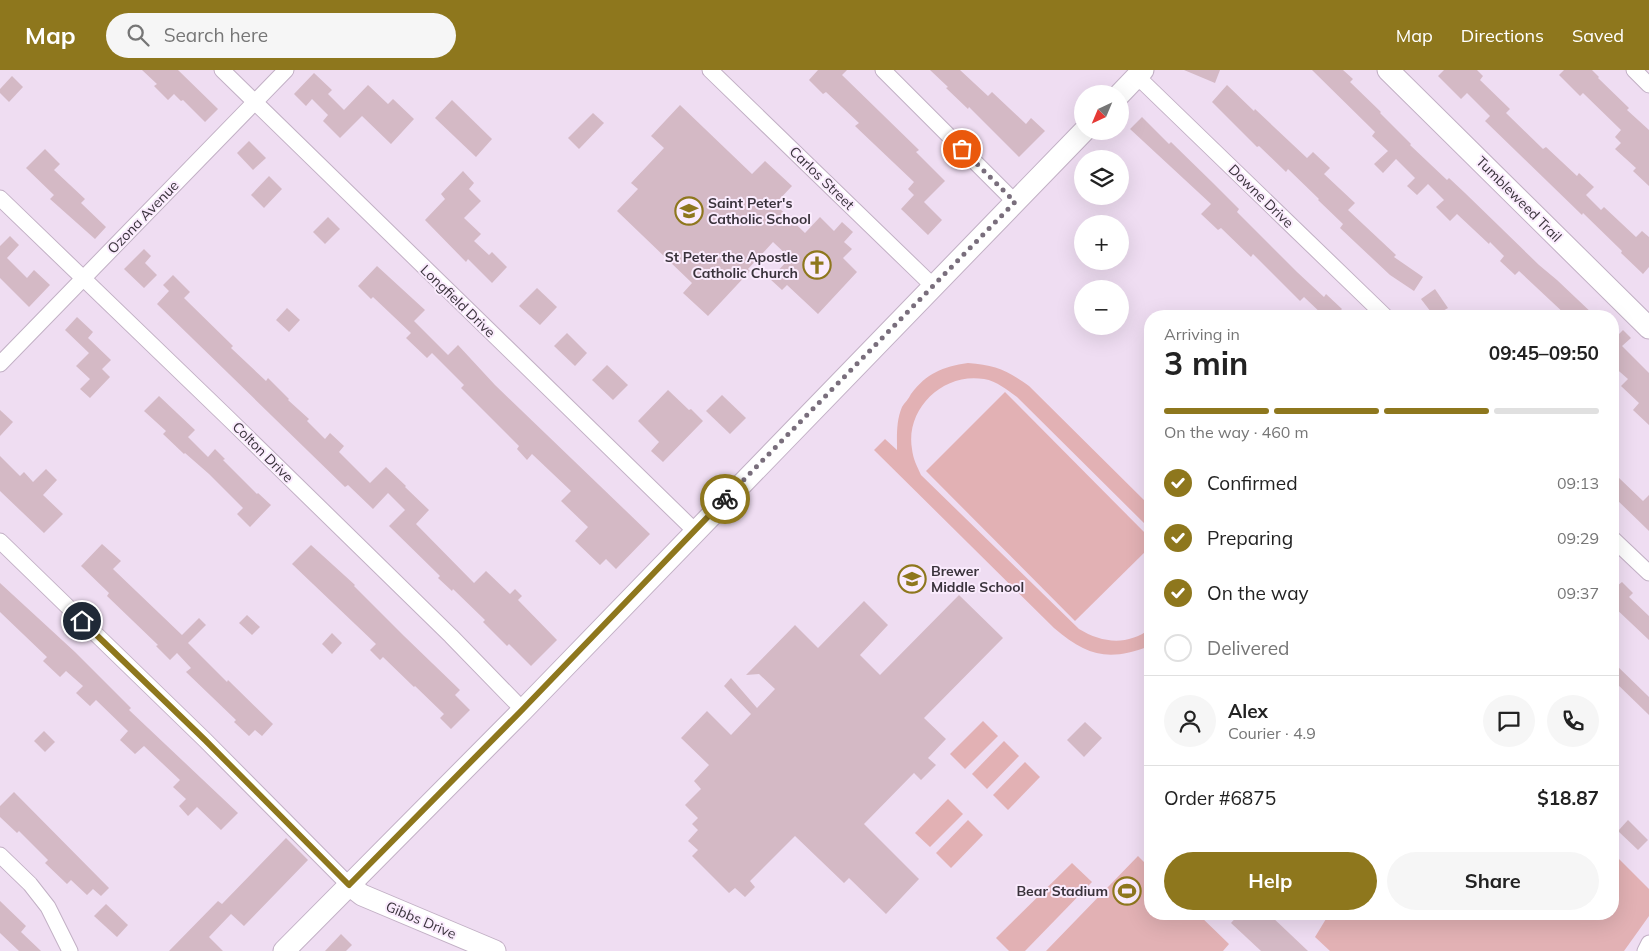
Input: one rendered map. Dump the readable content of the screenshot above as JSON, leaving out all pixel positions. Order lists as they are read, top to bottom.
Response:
{
  "streets": {
    "street": [
      "Carlos Street",
      "Downe Drive",
      "Tumbleweed Trail",
      "Ozona Avenue",
      "Longfield Drive",
      "Colton Drive",
      "Gibbs Drive"
    ]
  },
  "crossings": [
    ["Ozona Avenue", "Longfield Drive"],
    ["Ozona Avenue", "Colton Drive"]
  ],
  "places": {
    "school or university": ["Saint Peter's Catholic School", "Brewer Middle School"],
    "church": ["St Peter the Apostle Catholic Church"],
    "sports": ["Bear Stadium"]
  },
  "north": "bottom left",
  "page": {
    "header": "Map",
    "search": "Search here",
    "nav": ["Map", "Directions", "Saved"],
    "map_buttons": ["+", "−"],
    "heading": ["3 min", "Arriving in", "09:45–09:50"],
    "panel": [
      "Alex",
      "Courier · 4.9",
      "Order #6875",
      "$18.87"
    ],
    "bar": "On the way · 460 m",
    "list": [
      ["Confirmed", "09:13"],
      ["Preparing", "09:29"],
      ["On the way", "09:37"],
      "Delivered"
    ],
    "buttons": ["Help", "Share"]
  }
}
